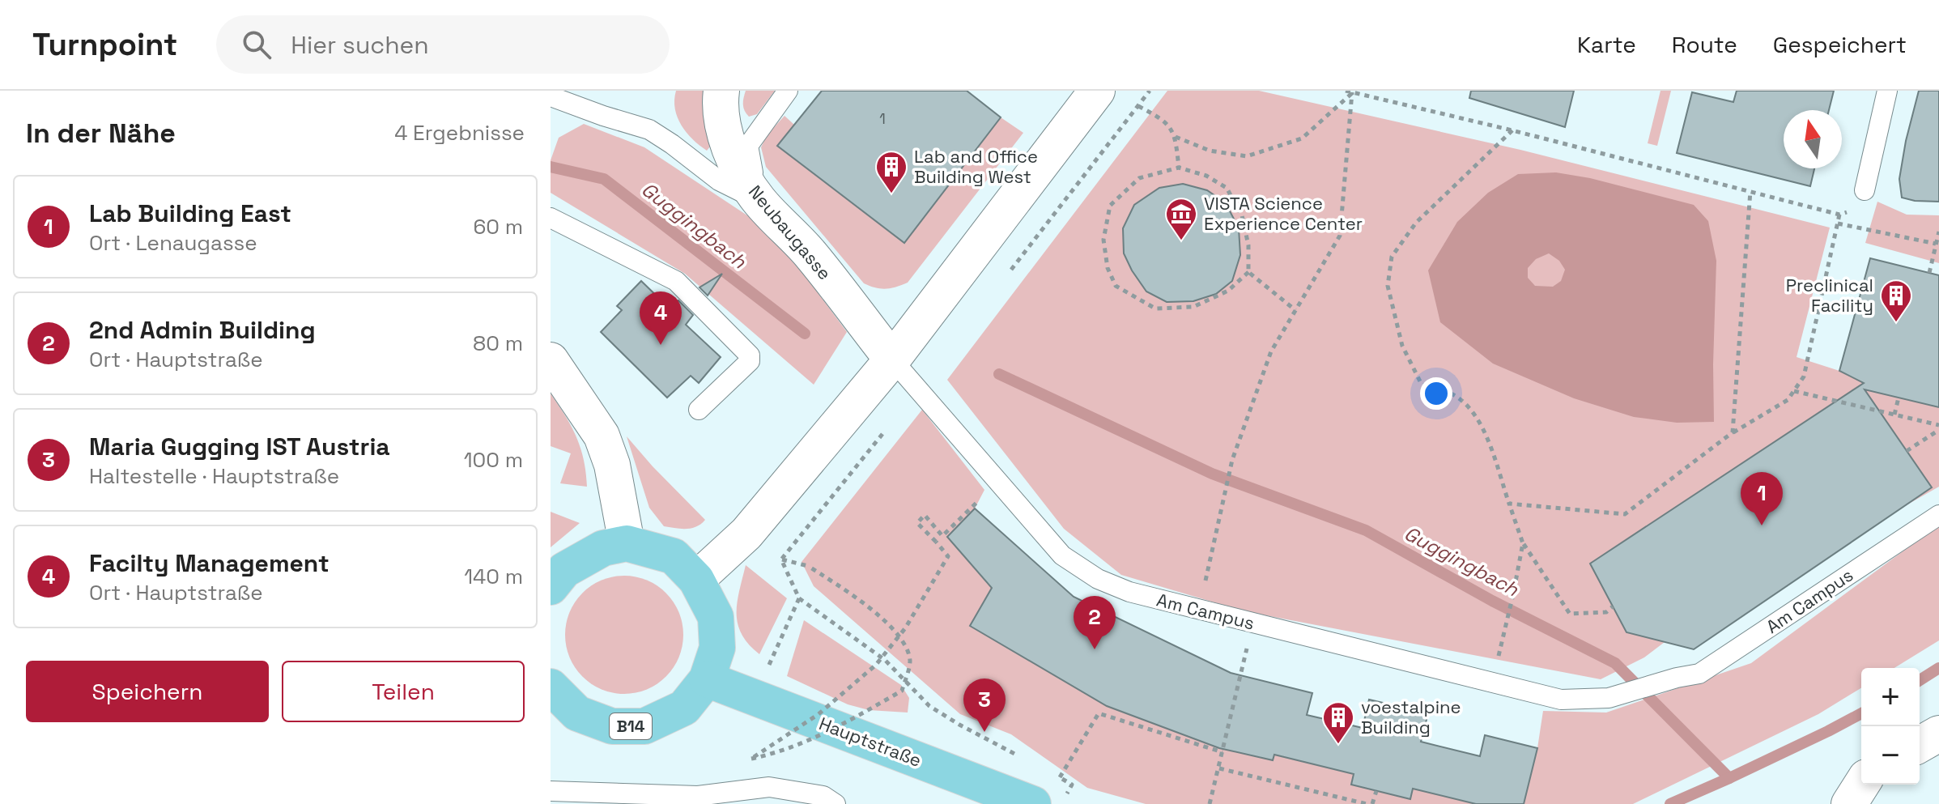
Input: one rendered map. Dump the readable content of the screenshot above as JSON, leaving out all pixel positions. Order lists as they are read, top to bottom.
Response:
{
  "streets": {
    "main road": ["B14", "Hauptstraße"],
    "street": ["Neubaugasse"],
    "lane": ["Am Campus"]
  },
  "crossings": [
    ["Neubaugasse", "Am Campus"],
    ["B14", "Hauptstraße"]
  ],
  "water": ["Guggingbach"],
  "places": {
    "building": ["Lab and Office Building West", "Preclinical Facility", "voestalpine Building"],
    "museum": ["VISTA Science Experience Center"]
  },
  "house_numbers": ["1"],
  "north": "top",
  "page": {
    "header": "Turnpoint",
    "search": "Hier suchen",
    "nav": ["Karte", "Route", "Gespeichert"],
    "heading": ["In der Nähe", "4 Ergebnisse"],
    "list": [
      {
        "mark": "1",
        "name": "Lab Building East",
        "note": "Ort · Lenaugasse",
        "value": "60 m"
      },
      {
        "mark": "2",
        "name": "2nd Admin Building",
        "note": "Ort · Hauptstraße",
        "value": "80 m"
      },
      {
        "mark": "3",
        "name": "Maria Gugging IST Austria",
        "note": "Haltestelle · Hauptstraße",
        "value": "100 m"
      },
      {
        "mark": "4",
        "name": "Facilty Management",
        "note": "Ort · Hauptstraße",
        "value": "140 m"
      }
    ],
    "pins": [
      "4",
      "1",
      "2",
      "3"
    ],
    "buttons": ["Speichern", "Teilen"],
    "map_buttons": ["+", "−"]
  }
}
